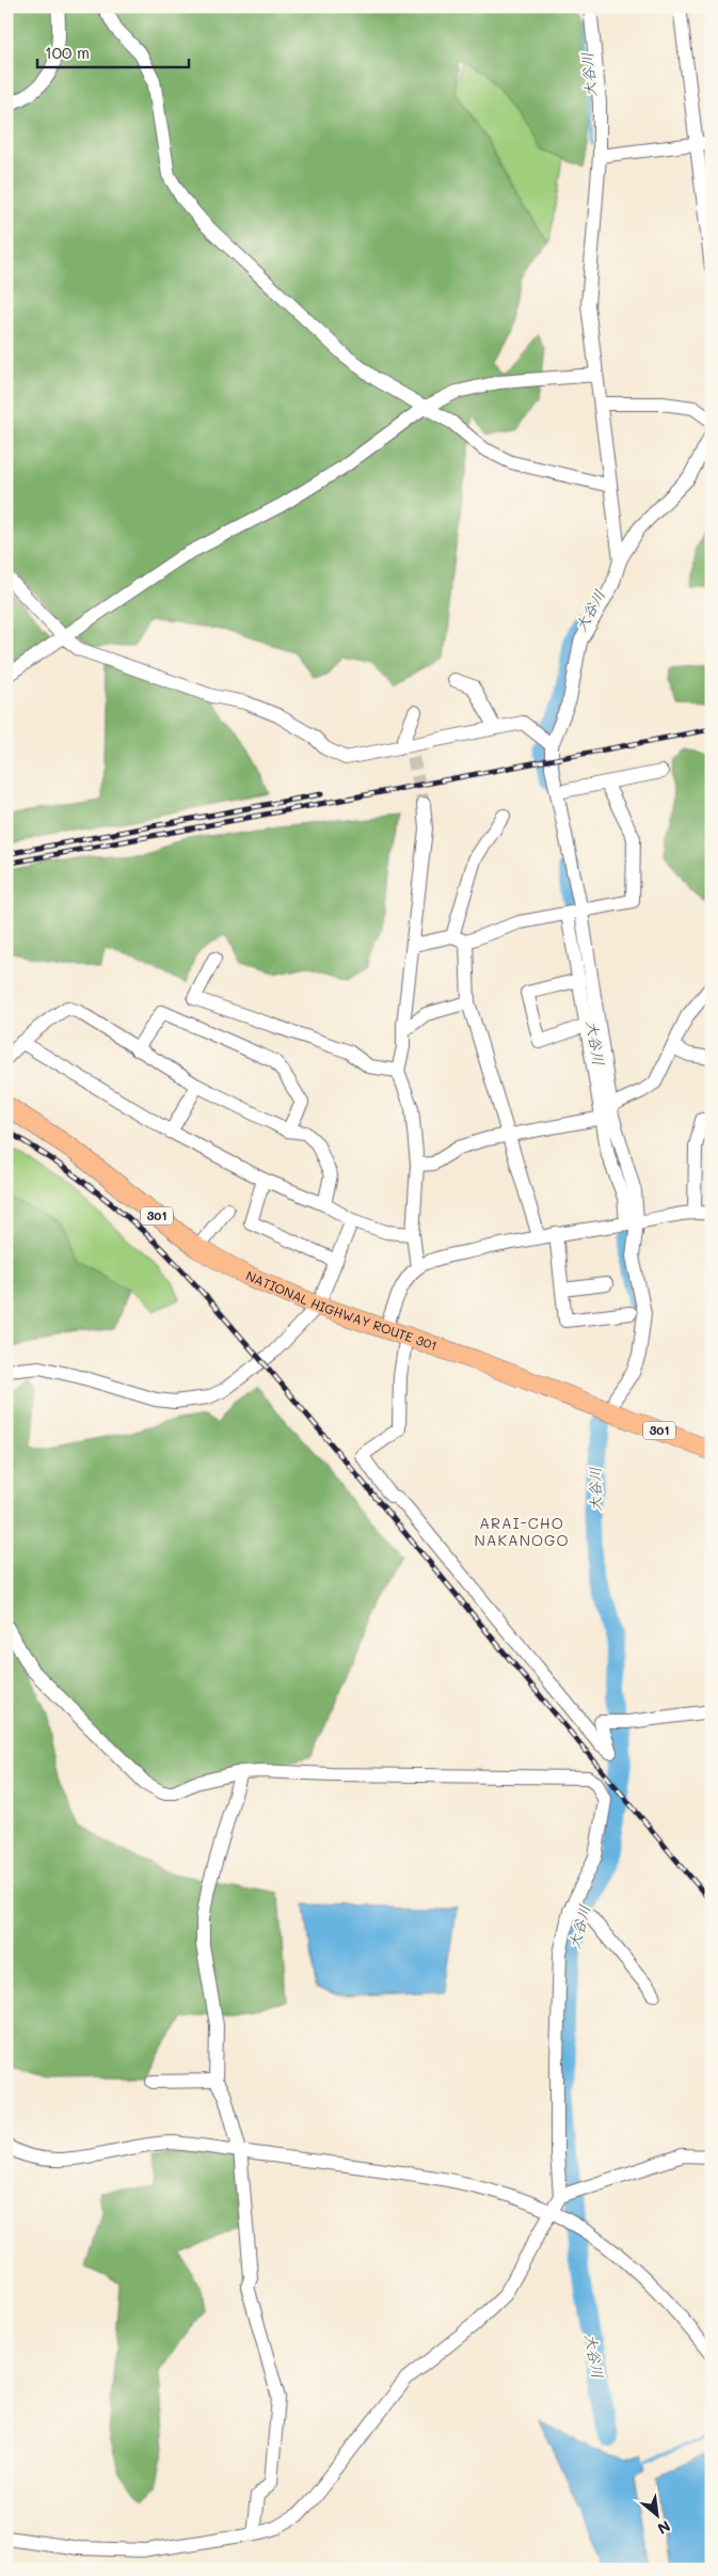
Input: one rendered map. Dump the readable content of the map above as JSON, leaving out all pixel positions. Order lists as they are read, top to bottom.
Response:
{
  "streets": {
    "highway": ["301", "NATIONAL HIGHWAY ROUTE 301"]
  },
  "districts": ["ARAI-CHO NAKANOGO"],
  "water": ["大谷川"],
  "scale_bar": "100 m",
  "north": "bottom right"
}
